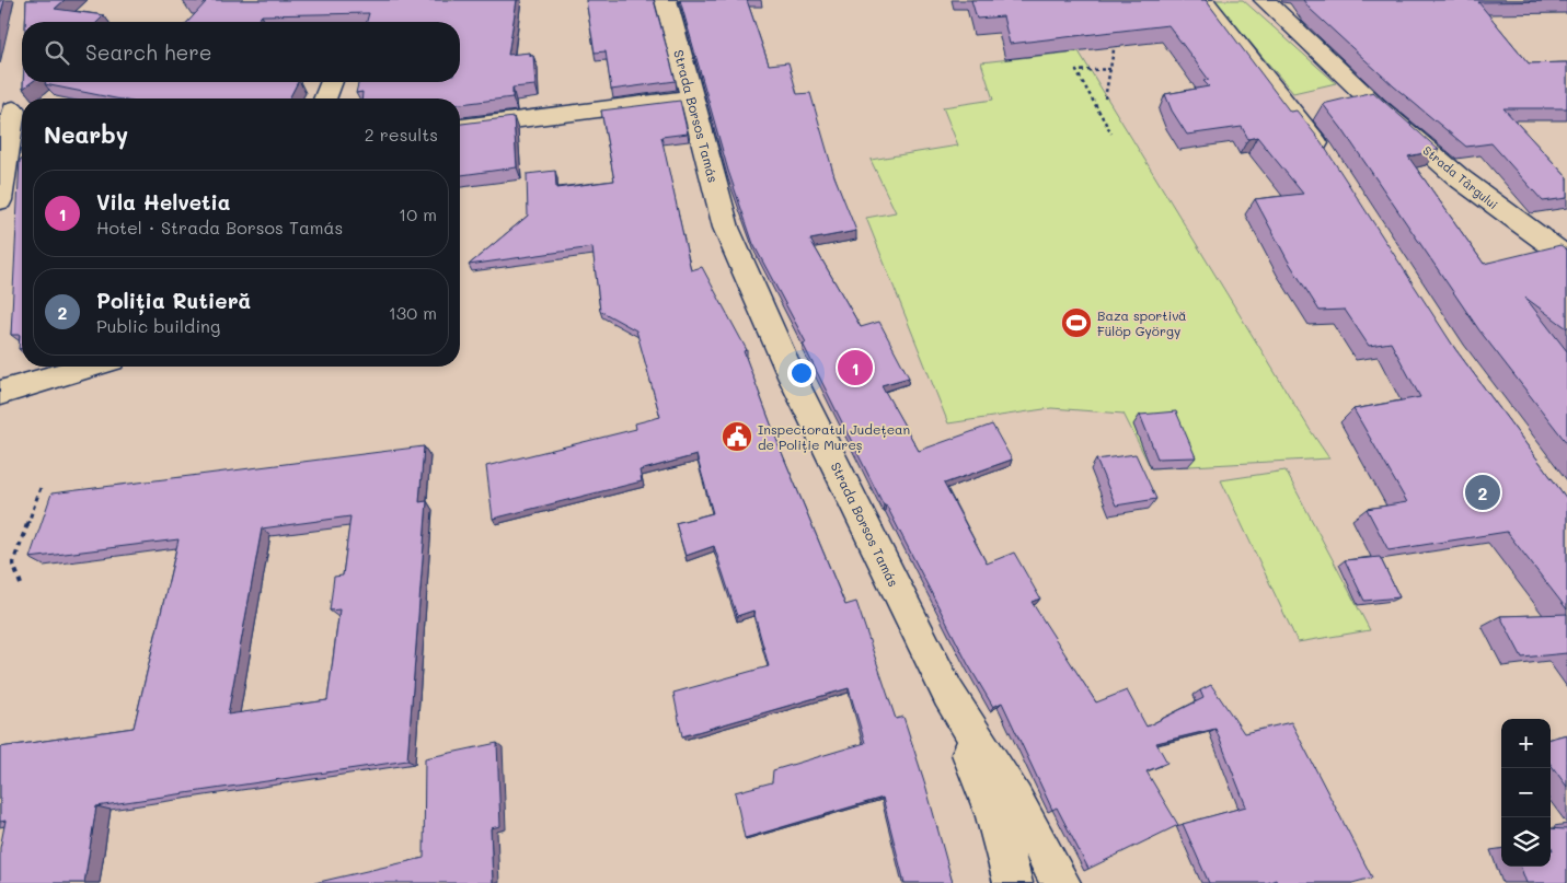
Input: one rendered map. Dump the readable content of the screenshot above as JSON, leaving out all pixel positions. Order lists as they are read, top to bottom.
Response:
{
  "streets": {
    "street": ["Strada Borsos Tamás", "Strada Târgului"]
  },
  "places": {
    "sports": ["Baza sportivă Fülöp György"],
    "public building": ["Inspectoratul Județean de Poliție Mureș"]
  },
  "page": {
    "search": "Search here",
    "heading": ["Nearby", "2 results"],
    "list": [
      {
        "mark": "1",
        "name": "Vila Helvetia",
        "note": "Hotel · Strada Borsos Tamás",
        "value": "10 m"
      },
      {
        "mark": "2",
        "name": "Poliția Rutieră",
        "note": "Public building",
        "value": "130 m"
      }
    ],
    "pins": ["1", "2"],
    "map_buttons": ["+", "−"]
  }
}
